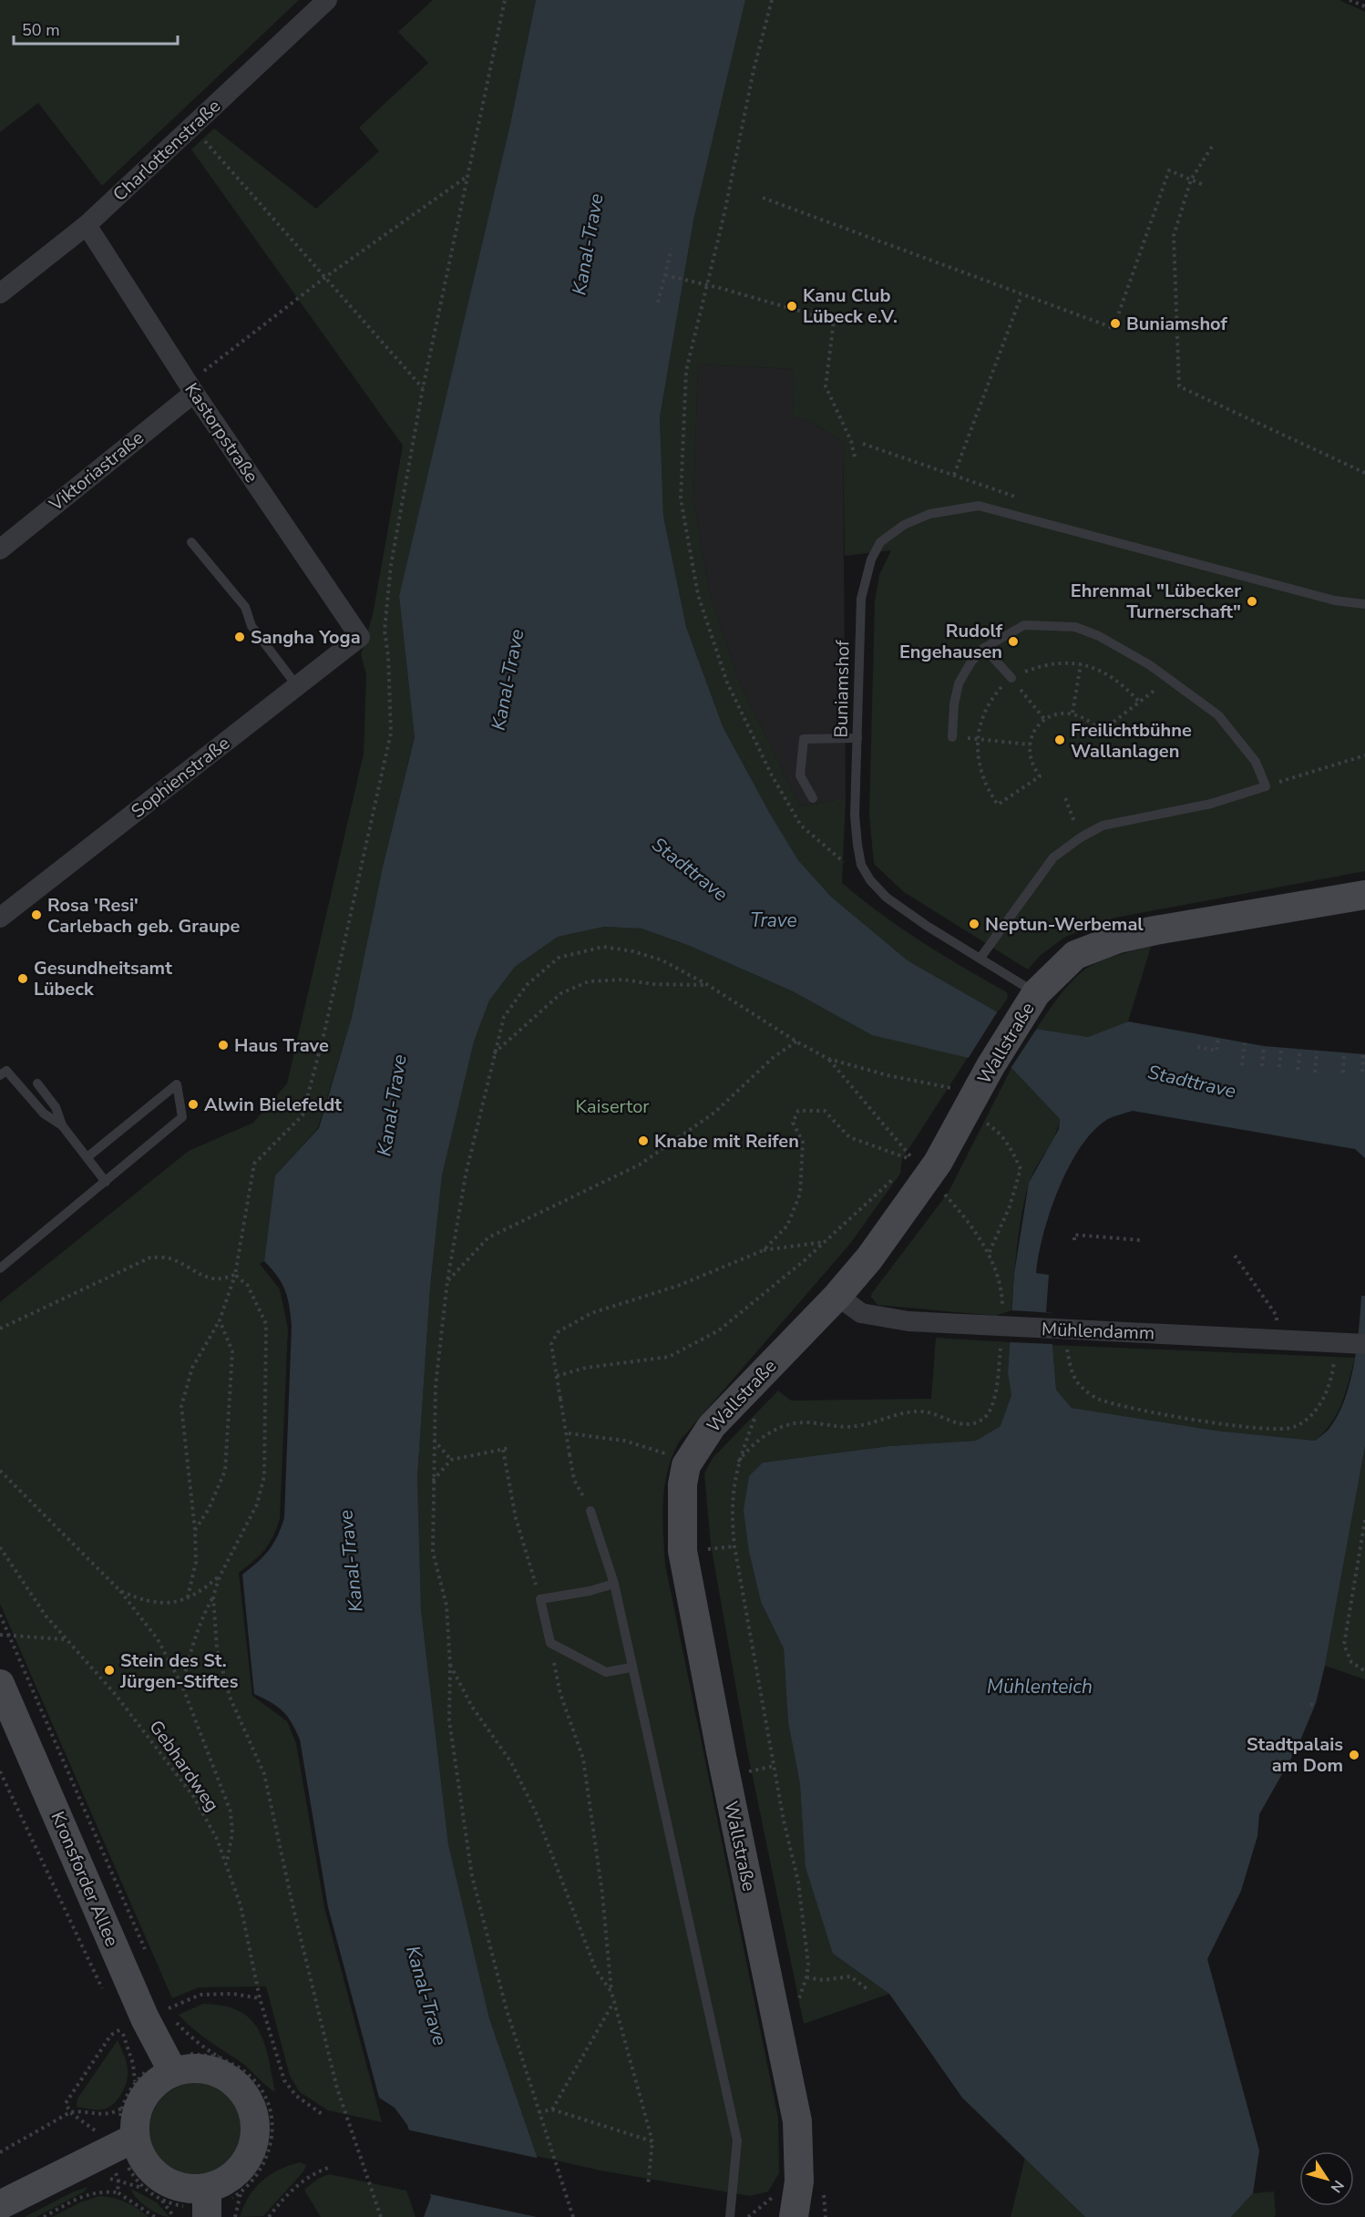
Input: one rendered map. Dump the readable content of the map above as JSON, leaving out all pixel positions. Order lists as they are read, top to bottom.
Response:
{
  "streets": {
    "main road": ["Wallstraße", "Kronsforder Allee"],
    "street": [
      "Charlottenstraße",
      "Kastorpstraße",
      "Viktoriastraße",
      "Sophienstraße",
      "Mühlendamm"
    ],
    "lane": ["Buniamshof"],
    "path": ["Gebhardweg"]
  },
  "crossings": [
    ["Charlottenstraße", "Kastorpstraße"],
    ["Kastorpstraße", "Viktoriastraße"],
    ["Kastorpstraße", "Sophienstraße"],
    ["Buniamshof", "Wallstraße"],
    ["Wallstraße", "Mühlendamm"]
  ],
  "water": [
    "Kanal-Trave",
    "Stadttrave",
    "Trave",
    "Mühlenteich"
  ],
  "parks": ["Kaisertor"],
  "places": [
    "Kanu Club Lübeck e.V.",
    "Buniamshof",
    "Ehrenmal \"Lübecker Turnerschaft\"",
    "Sangha Yoga",
    "Rudolf Engehausen",
    "Freilichtbühne Wallanlagen",
    "Rosa 'Resi' Carlebach geb. Graupe",
    "Neptun-Werbemal",
    "Gesundheitsamt Lübeck",
    "Haus Trave",
    "Alwin Bielefeldt",
    "Knabe mit Reifen",
    "Stein des St. Jürgen-Stiftes",
    "Stadtpalais am Dom"
  ],
  "scale_bar": "50 m",
  "north": "bottom right"
}
